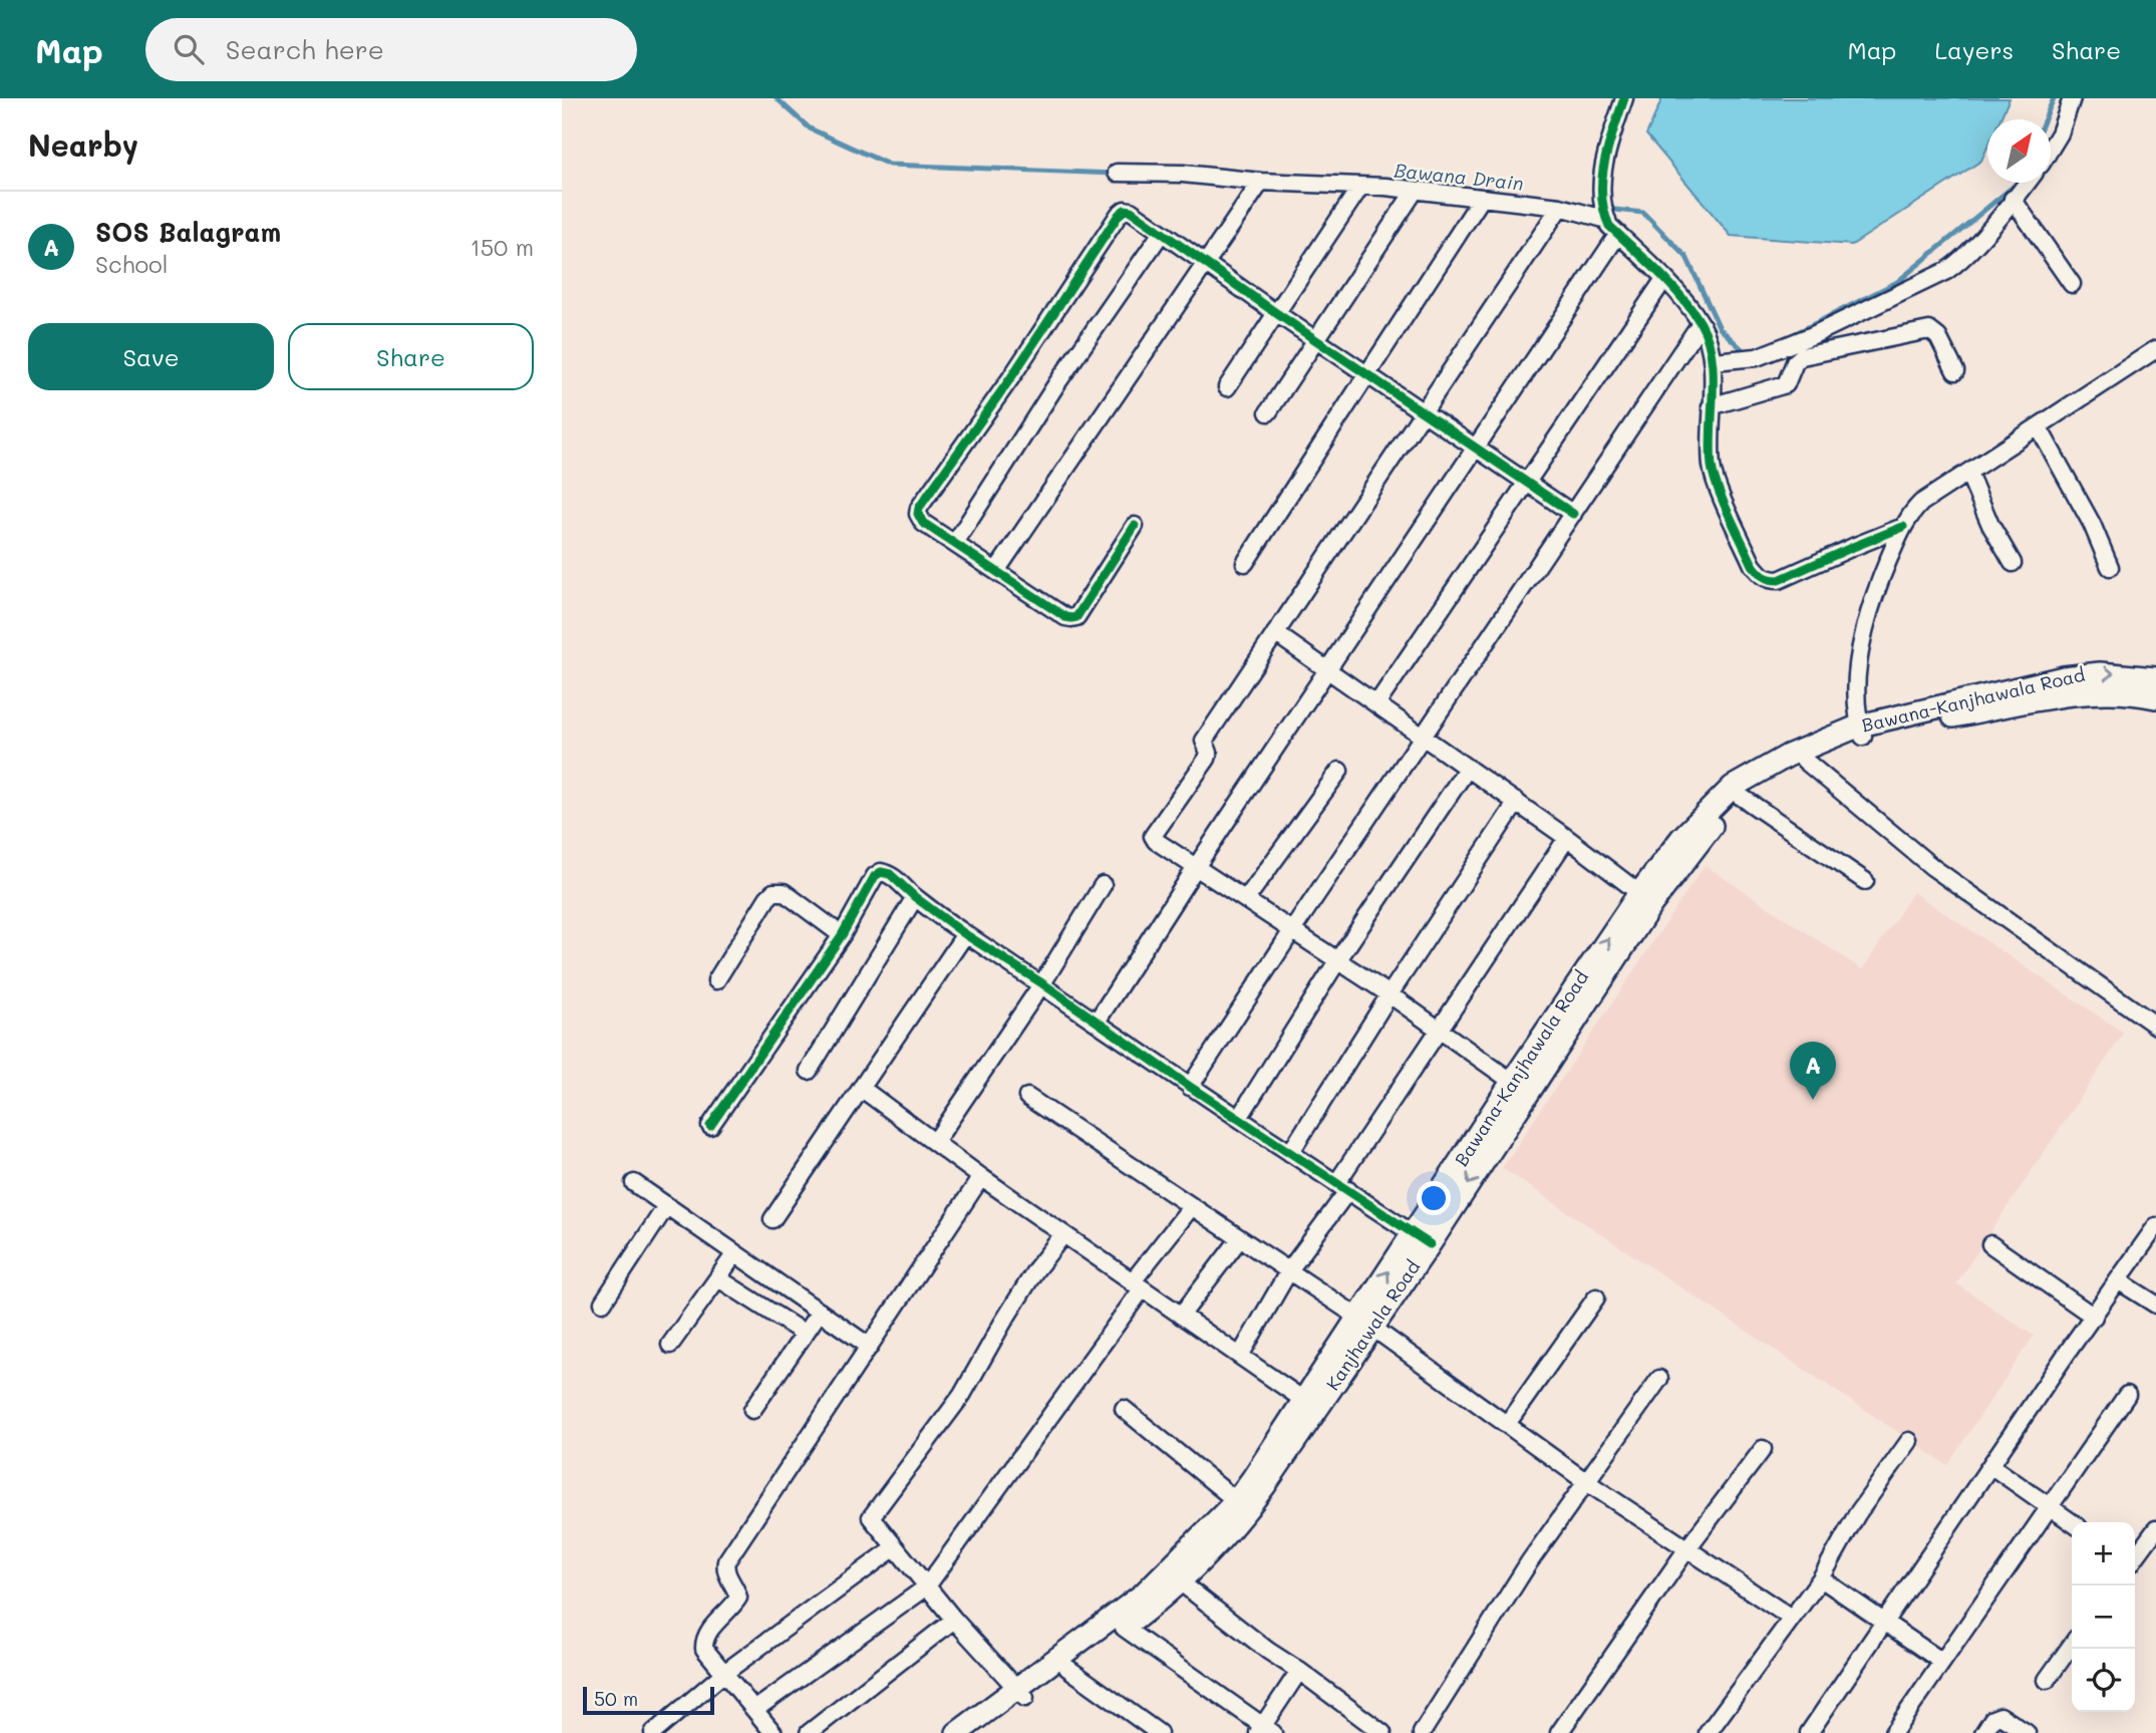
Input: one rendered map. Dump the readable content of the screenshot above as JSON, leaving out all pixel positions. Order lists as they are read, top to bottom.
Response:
{
  "streets": {
    "main road": ["Bawana-Kanjhawala Road"]
  },
  "water": ["Bawana Drain"],
  "scale_bar": "50 m",
  "north": "top right",
  "page": {
    "header": "Map",
    "search": "Search here",
    "nav": ["Map", "Layers", "Share"],
    "heading": "Nearby",
    "list": [
      {
        "mark": "A",
        "name": "SOS Balagram",
        "note": "School",
        "value": "150 m"
      }
    ],
    "buttons": ["Save", "Share"],
    "pins": "A",
    "map_buttons": ["+", "−"],
    "scale": "50 m"
  }
}
